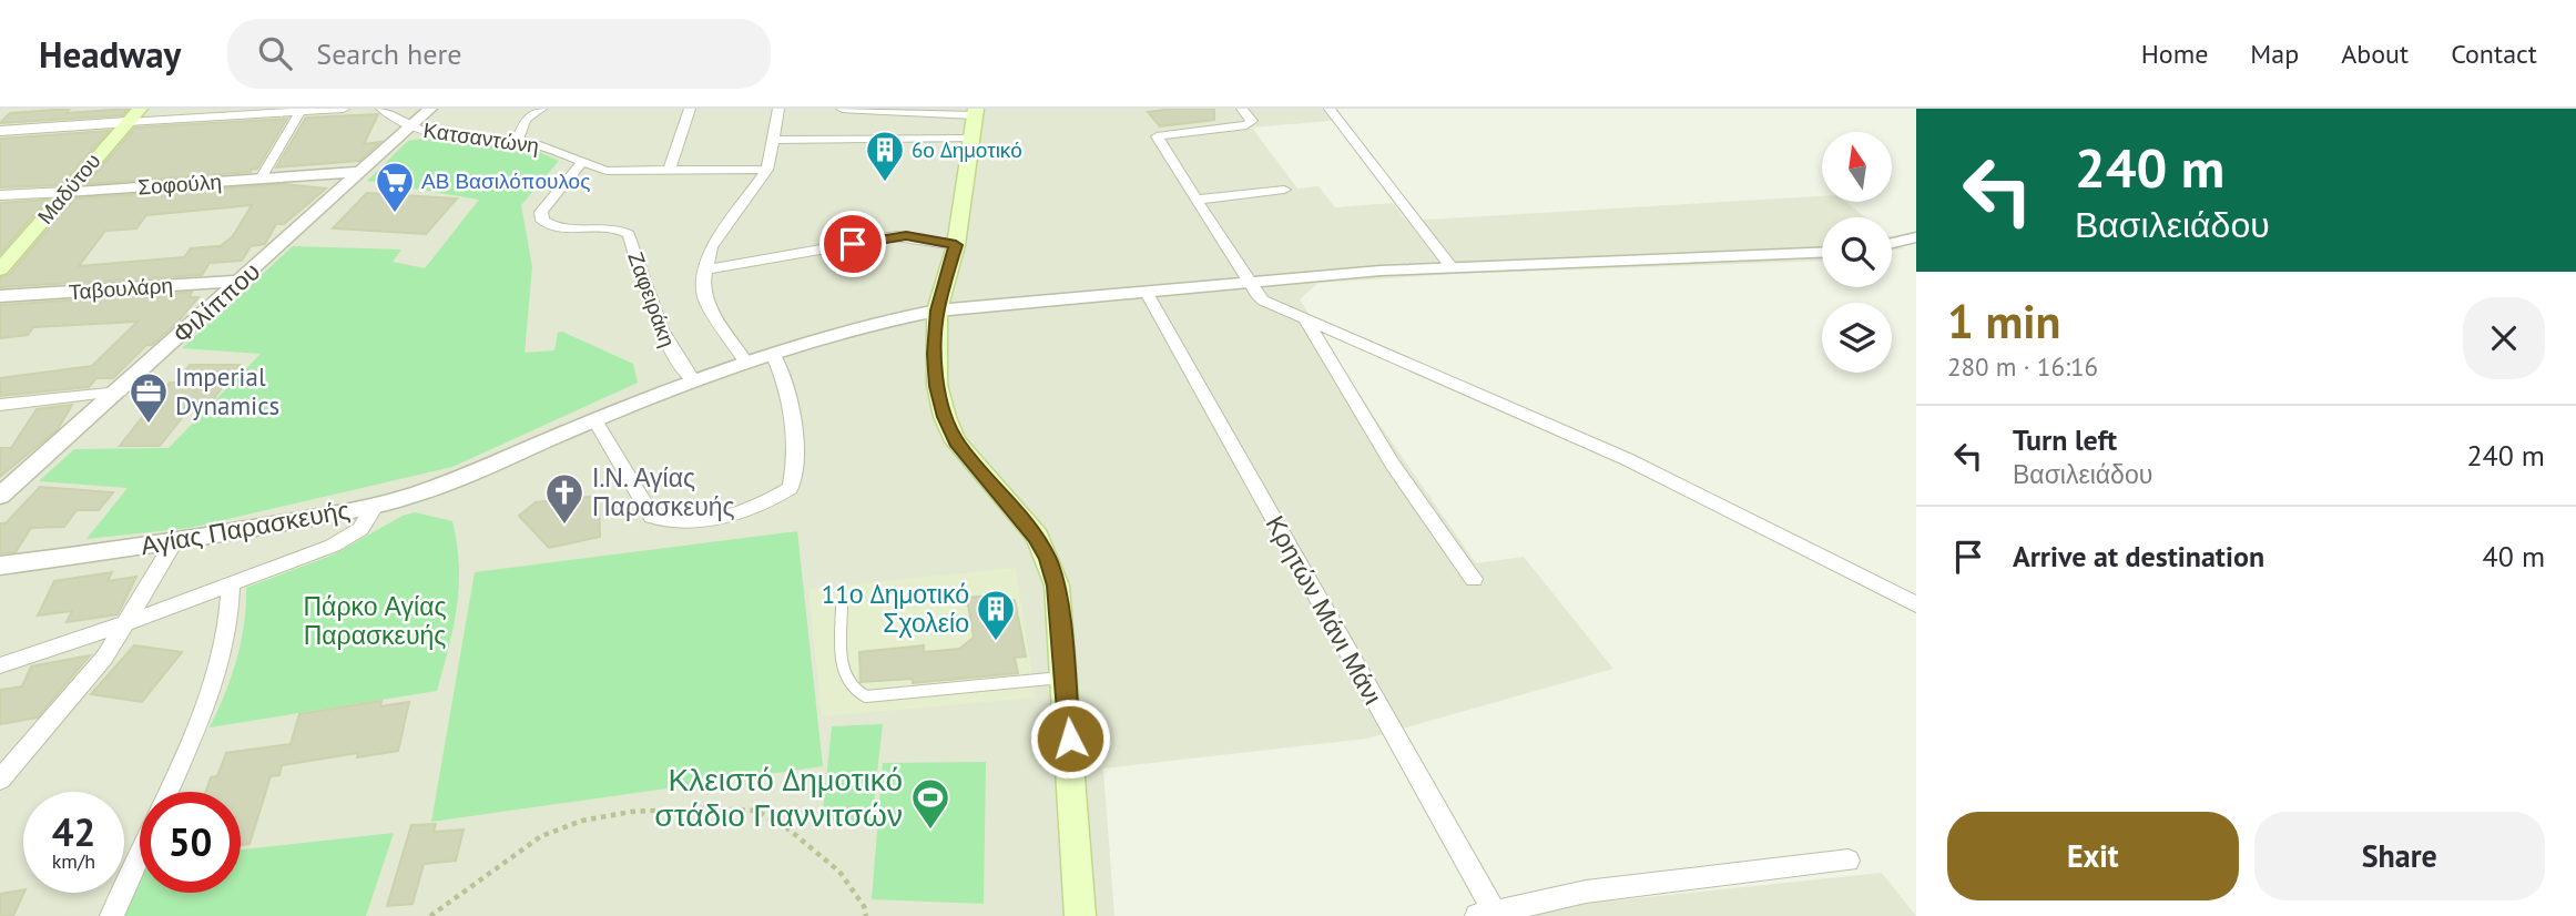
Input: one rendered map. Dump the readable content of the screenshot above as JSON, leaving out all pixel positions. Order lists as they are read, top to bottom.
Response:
{
  "streets": {
    "main road": ["Μαδύτου"],
    "street": [
      "Κατσαντώνη",
      "Σοφούλη",
      "Ταβουλάρη",
      "Ζαφειράκη",
      "Φιλίππου",
      "Αγίας Παρασκευής",
      "Κρητών Μάνι Μάνι"
    ]
  },
  "crossings": [
    ["Κατσαντώνη", "Ζαφειράκη"],
    ["Κατσαντώνη", "Φιλίππου"],
    ["Σοφούλη", "Μαδύτου"],
    ["Σοφούλη", "Φιλίππου"],
    ["Ταβουλάρη", "Φιλίππου"],
    ["Ζαφειράκη", "Αγίας Παρασκευής"],
    ["Αγίας Παρασκευής", "Κρητών Μάνι Μάνι"]
  ],
  "parks": ["Πάρκο Αγίας Παρασκευής"],
  "places": {
    "building": ["6ο Δημοτικό", "11ο Δημοτικό Σχολείο"],
    "supermarket": ["ΑΒ Βασιλόπουλος"],
    "office": ["Imperial Dynamics"],
    "church": ["Ι.Ν. Αγίας Παρασκευής"],
    "sports": ["Κλειστό Δημοτικό στάδιο Γιαννιτσών"]
  },
  "north": "top",
  "page": {
    "header": "Headway",
    "search": "Search here",
    "nav": [
      "Home",
      "Map",
      "About",
      "Contact"
    ],
    "turn": ["240 m", "Βασιλειάδου"],
    "heading": ["1 min", "280 m · 16:16"],
    "list": [
      {
        "name": "Turn left",
        "note": "Βασιλειάδου",
        "value": "240 m"
      },
      {
        "name": "Arrive at destination",
        "value": "40 m"
      }
    ],
    "speed": "42 km/h",
    "limit": "50",
    "buttons": ["Exit", "Share"]
  }
}
